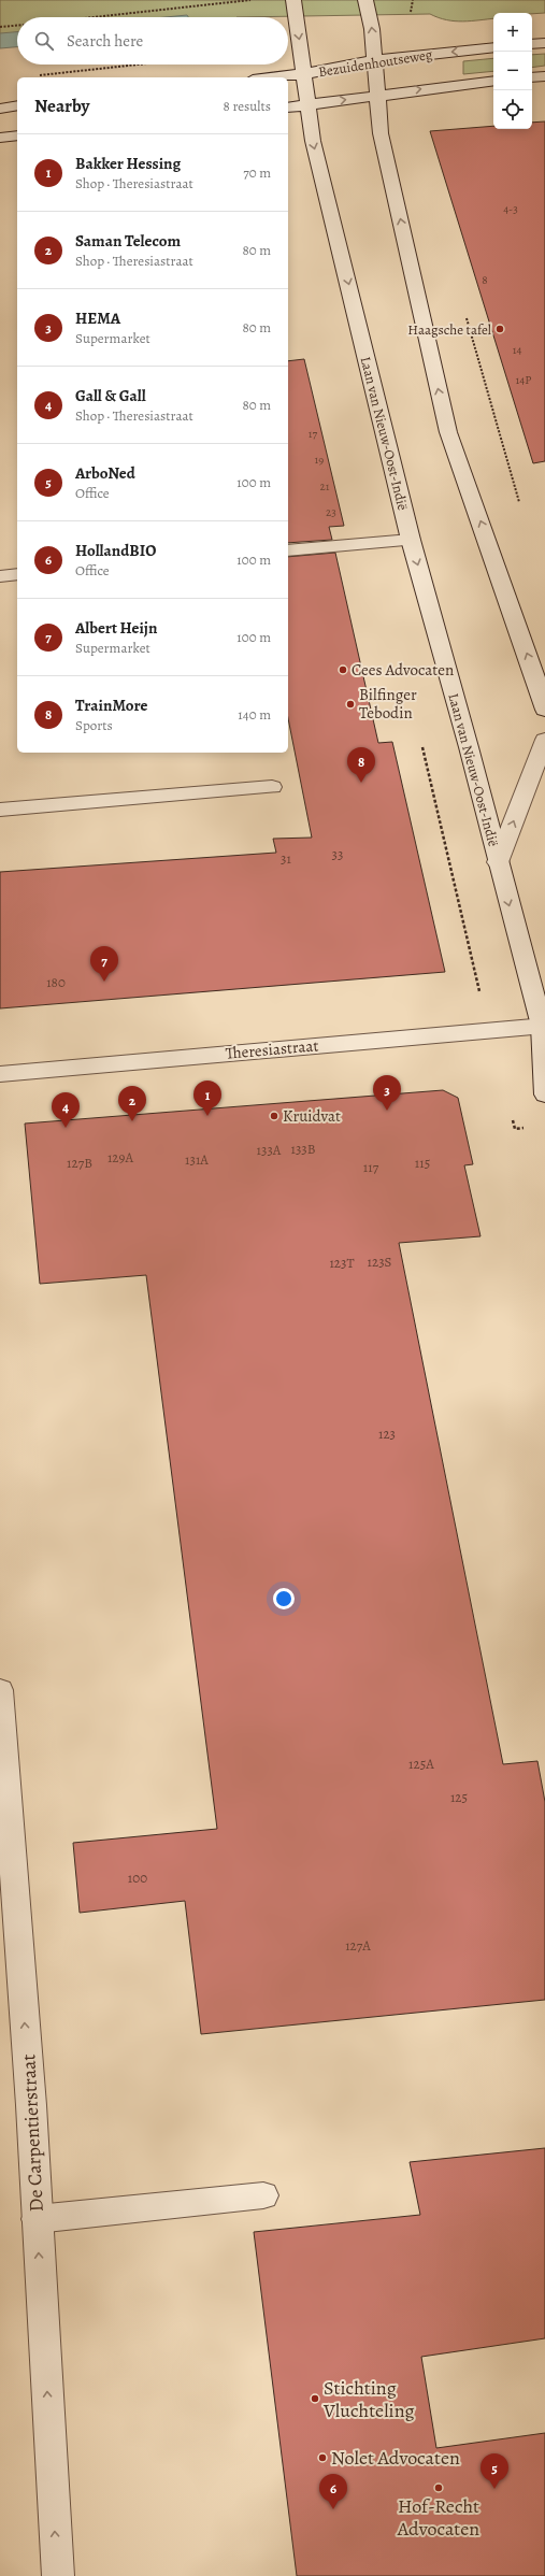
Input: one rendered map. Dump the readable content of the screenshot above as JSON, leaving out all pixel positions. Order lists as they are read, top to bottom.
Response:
{
  "streets": {
    "main road": [
      "Bezuidenhoutseweg",
      "Laan van Nieuw-Oost-Indië",
      "Theresiastraat",
      "De Carpentierstraat"
    ]
  },
  "crossings": [
    ["Bezuidenhoutseweg", "Laan van Nieuw-Oost-Indië"],
    ["Laan van Nieuw-Oost-Indië", "Theresiastraat"]
  ],
  "one_way": ["De Carpentierstraat"],
  "places": [
    "Haagsche tafel",
    "Cees Advocaten",
    "Bilfinger Tebodin",
    "Kruidvat",
    "Stichting Vluchteling",
    "Nolet Advocaten",
    "Hof-Recht Advocaten"
  ],
  "house_numbers": [
    "4-3",
    "8",
    "14",
    "14P",
    "17",
    "19",
    "21",
    "23",
    "33",
    "31",
    "180",
    "133B",
    "133A",
    "129A",
    "131A",
    "127B",
    "115",
    "117",
    "123S",
    "123T",
    "123",
    "125A",
    "125",
    "100",
    "127A"
  ],
  "page": {
    "map_buttons": ["+", "−"],
    "search": "Search here",
    "heading": ["Nearby", "8 results"],
    "list": [
      {
        "mark": "1",
        "name": "Bakker Hessing",
        "note": "Shop · Theresiastraat",
        "value": "70 m"
      },
      {
        "mark": "2",
        "name": "Saman Telecom",
        "note": "Shop · Theresiastraat",
        "value": "80 m"
      },
      {
        "mark": "3",
        "name": "HEMA",
        "note": "Supermarket",
        "value": "80 m"
      },
      {
        "mark": "4",
        "name": "Gall & Gall",
        "note": "Shop · Theresiastraat",
        "value": "80 m"
      },
      {
        "mark": "5",
        "name": "ArboNed",
        "note": "Office",
        "value": "100 m"
      },
      {
        "mark": "6",
        "name": "HollandBIO",
        "note": "Office",
        "value": "100 m"
      },
      {
        "mark": "7",
        "name": "Albert Heijn",
        "note": "Supermarket",
        "value": "100 m"
      },
      {
        "mark": "8",
        "name": "TrainMore",
        "note": "Sports",
        "value": "140 m"
      }
    ],
    "pins": [
      "8",
      "7",
      "3",
      "1",
      "2",
      "4",
      "5",
      "6"
    ]
  }
}
